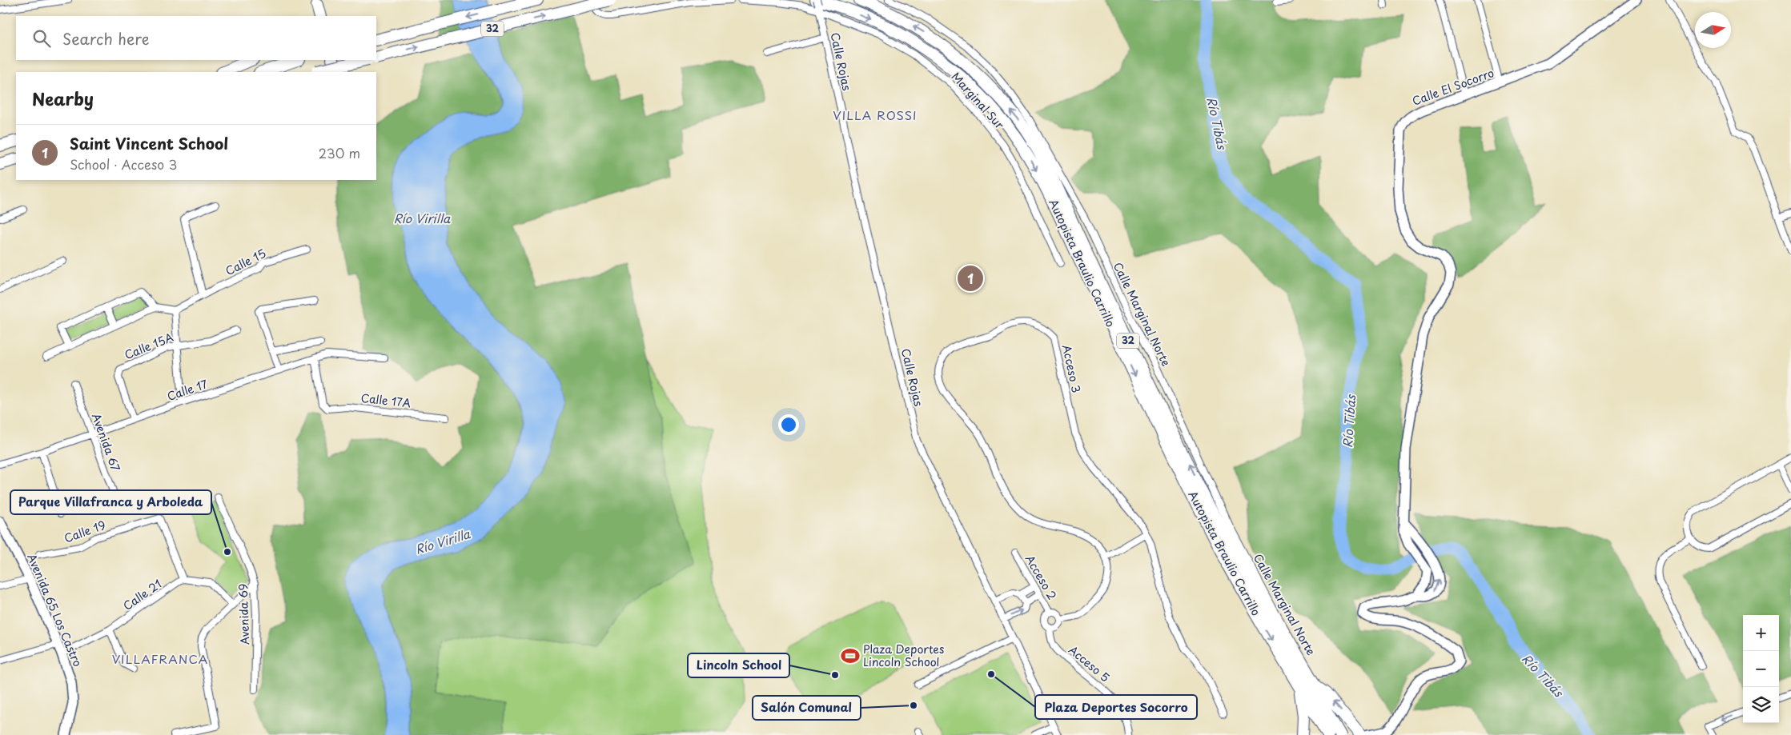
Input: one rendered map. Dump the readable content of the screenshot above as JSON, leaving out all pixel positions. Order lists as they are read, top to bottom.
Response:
{
  "streets": {
    "highway": ["32", "Autopista Braulio Carrillo"],
    "street": [
      "Calle Rojas",
      "Calle El Socorro",
      "Marginal Sur",
      "Calle 15",
      "Calle Marginal Norte",
      "Calle 15A",
      "Acceso 3",
      "Calle 17",
      "Calle 17A",
      "Avenida 67",
      "Calle 19",
      "Acceso 2",
      "Calle 21",
      "Avenida 65 Los Castro",
      "Avenida 69",
      "Acceso 5"
    ]
  },
  "crossings": [
    ["Calle Rojas", "Marginal Sur"],
    ["Calle Rojas", "Autopista Braulio Carrillo"],
    ["Marginal Sur", "Autopista Braulio Carrillo"],
    ["Calle 15A", "Calle 17"],
    ["Calle 17", "Calle 17A"],
    ["Calle 17", "Avenida 67"],
    ["Calle 19", "Calle 21"],
    ["Acceso 2", "Acceso 5"],
    ["Calle 21", "Avenida 65 Los Castro"]
  ],
  "districts": ["VILLA ROSSI", "VILLAFRANCA"],
  "water": ["Río Tibás", "Río Virilla"],
  "places": {
    "other": [
      "Parque Villafranca y Arboleda",
      "Plaza Deportes Socorro",
      "Lincoln School",
      "Salón Comunal"
    ],
    "sports": ["Plaza Deportes Lincoln School"]
  },
  "north": "right",
  "page": {
    "search": "Search here",
    "heading": "Nearby",
    "list": [
      {
        "mark": "1",
        "name": "Saint Vincent School",
        "note": "School · Acceso 3",
        "value": "230 m"
      }
    ],
    "pins": "1",
    "map_buttons": ["+", "−"]
  }
}
